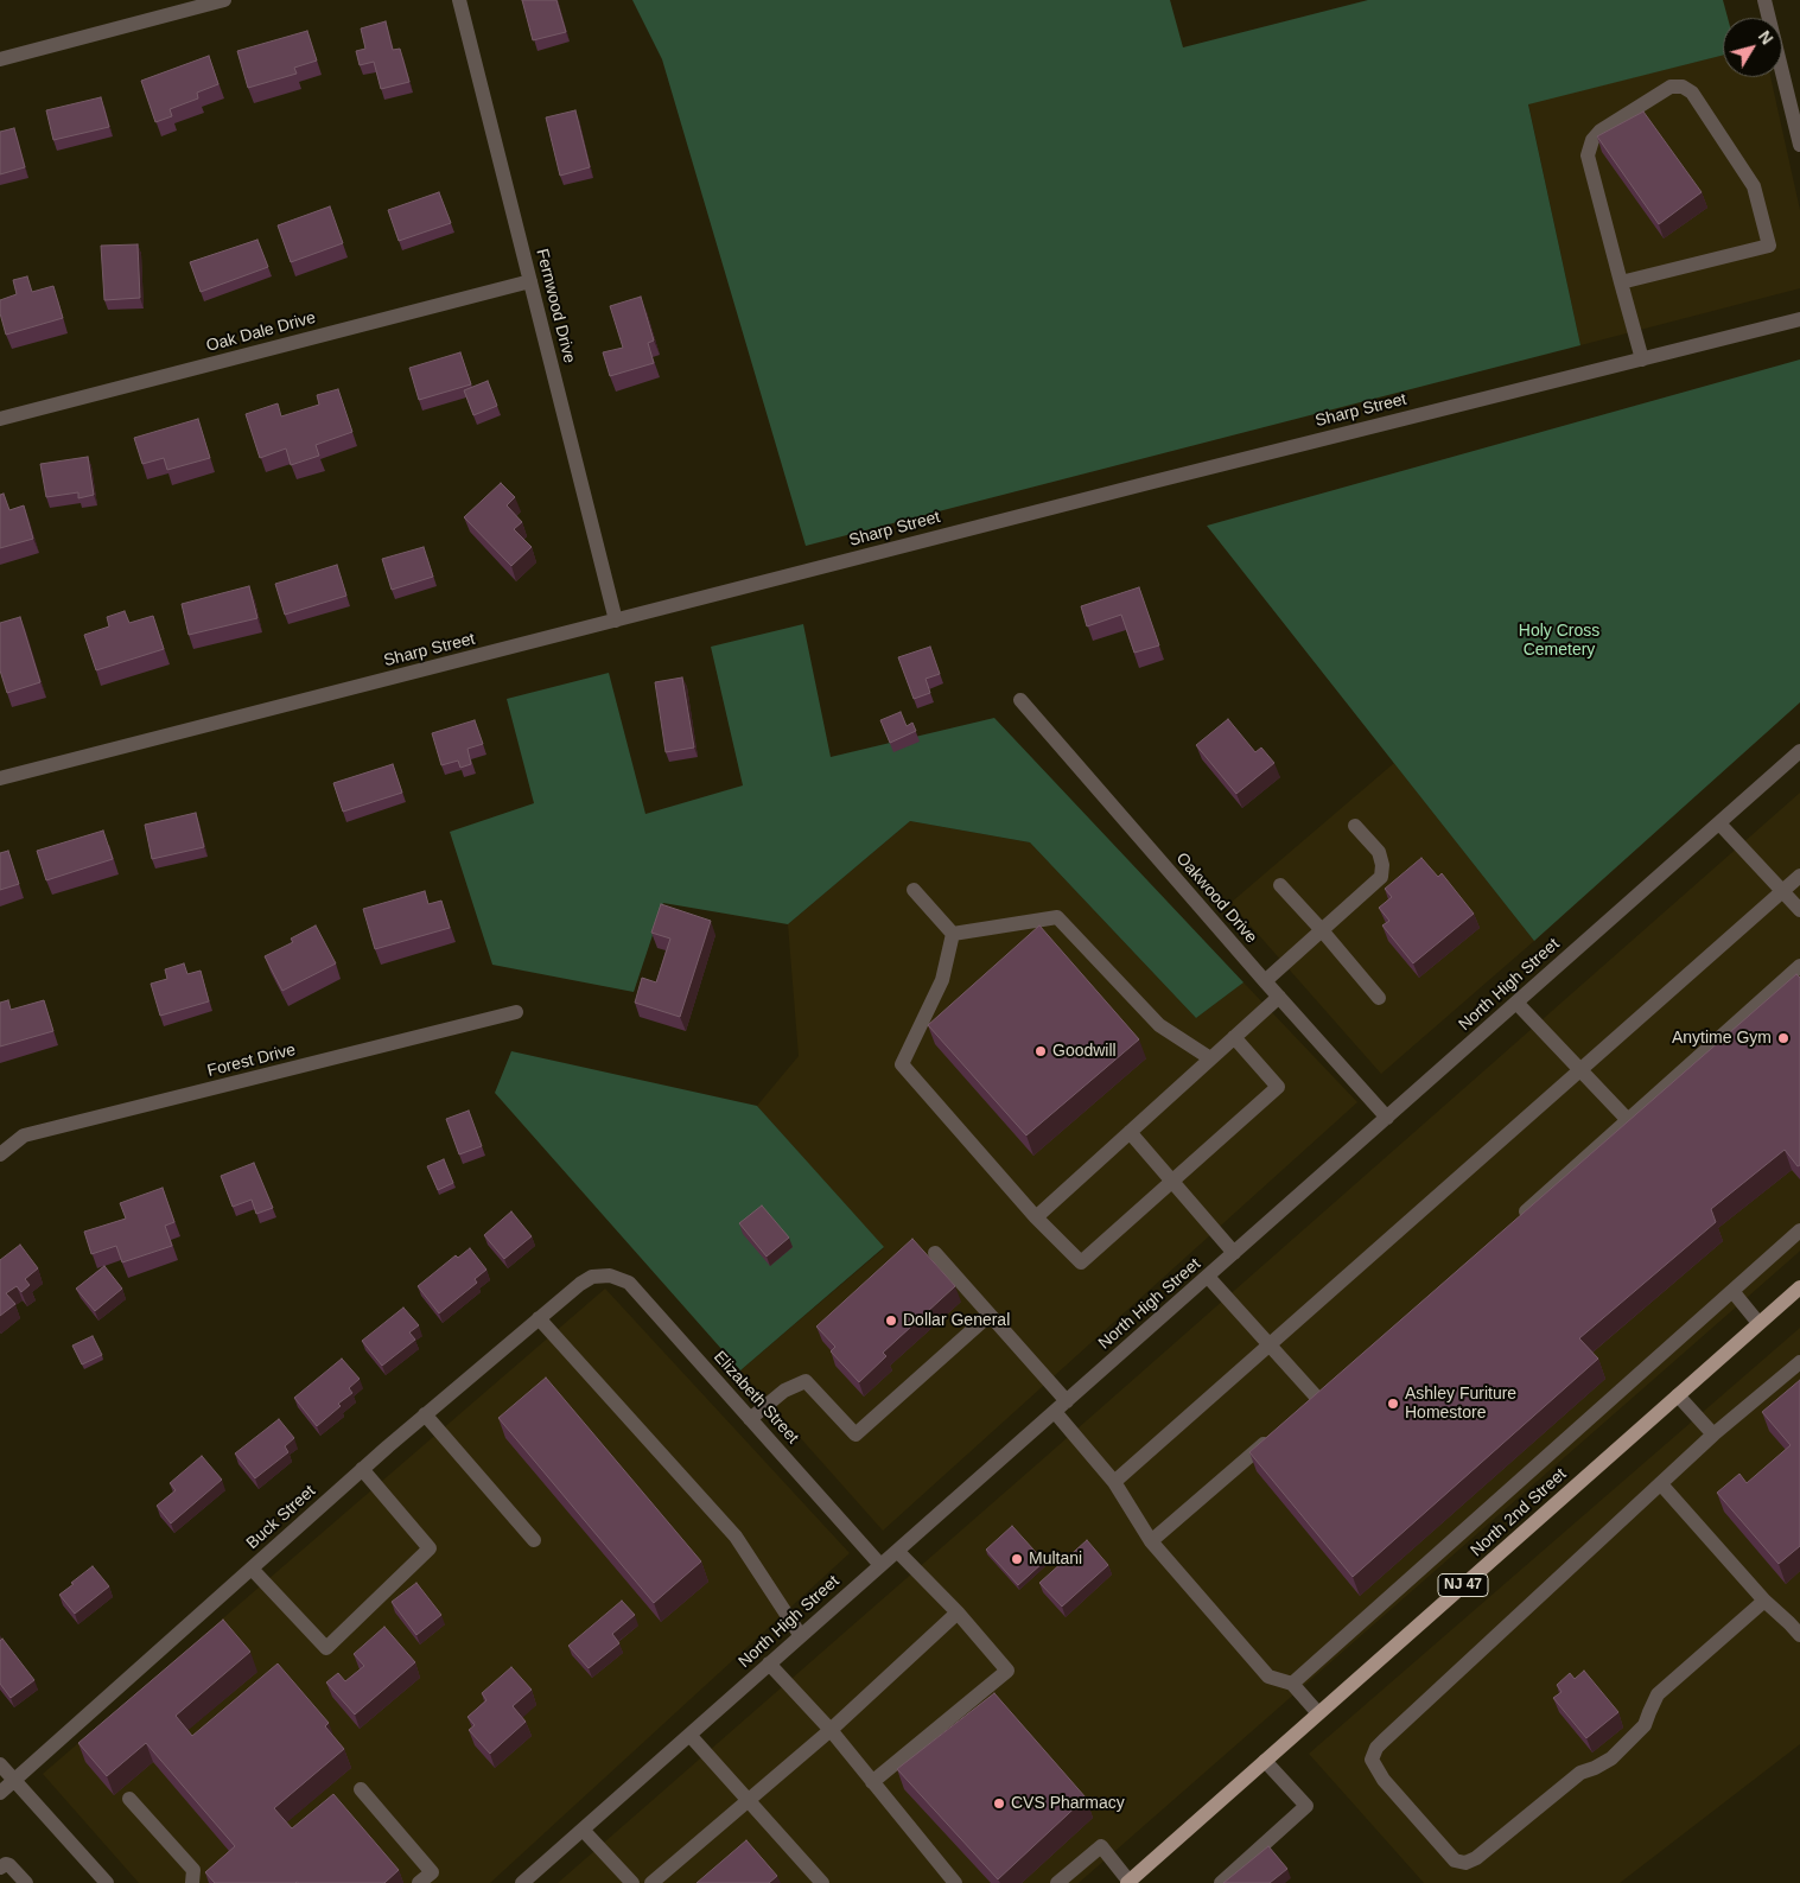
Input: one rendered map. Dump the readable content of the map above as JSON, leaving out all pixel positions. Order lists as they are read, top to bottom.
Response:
{
  "streets": {
    "main road": ["North 2nd Street", "NJ 47"],
    "street": [
      "Fernwood Drive",
      "Oak Dale Drive",
      "Sharp Street",
      "Oakwood Drive",
      "North High Street",
      "Forest Drive",
      "Elizabeth Street",
      "Buck Street"
    ]
  },
  "crossings": [
    ["Fernwood Drive", "Oak Dale Drive"],
    ["Fernwood Drive", "Sharp Street"],
    ["Oakwood Drive", "North High Street"],
    ["North High Street", "Elizabeth Street"],
    ["Elizabeth Street", "Buck Street"]
  ],
  "parks": ["Holy Cross Cemetery"],
  "places": [
    "Anytime Gym",
    "Goodwill",
    "Dollar General",
    "Ashley Furiture Homestore",
    "Multani",
    "CVS Pharmacy"
  ],
  "north": "top right"
}
